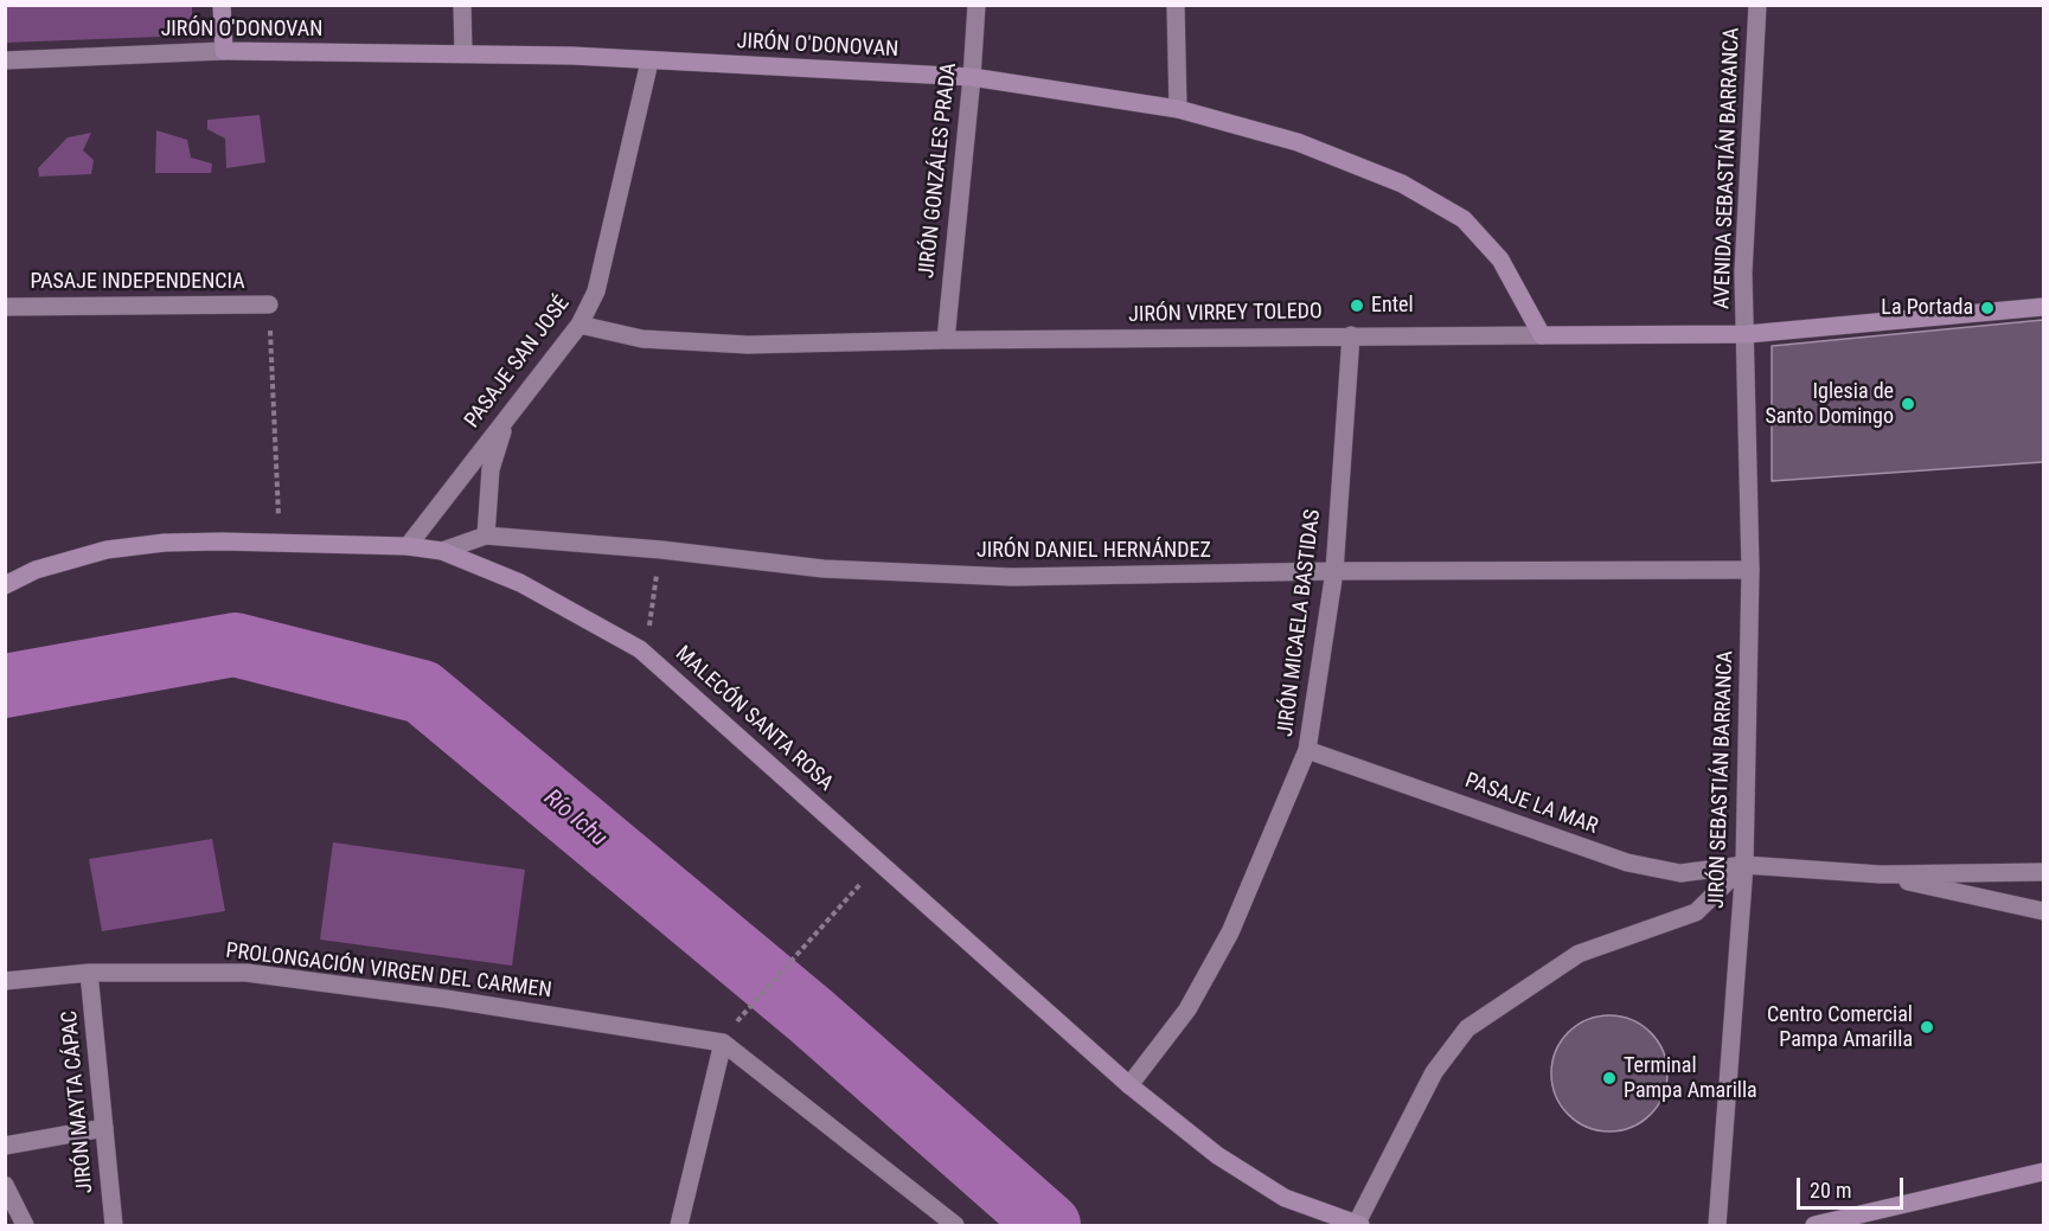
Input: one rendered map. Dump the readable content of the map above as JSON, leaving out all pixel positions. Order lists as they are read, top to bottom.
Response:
{
  "streets": {
    "main road": ["JIRÓN O'DONOVAN", "JIRÓN VIRREY TOLEDO", "MALECÓN SANTA ROSA"],
    "street": [
      "AVENIDA SEBASTIÁN BARRANCA",
      "JIRÓN GONZÁLES PRADA",
      "PASAJE INDEPENDENCIA",
      "PASAJE SAN JOSÉ",
      "JIRÓN DANIEL HERNÁNDEZ",
      "JIRÓN MICAELA BASTIDAS",
      "JIRÓN SEBASTIÁN BARRANCA",
      "PASAJE LA MAR",
      "PROLONGACIÓN VIRGEN DEL CARMEN",
      "JIRÓN MAYTA CÁPAC"
    ]
  },
  "crossings": [
    ["JIRÓN O'DONOVAN", "JIRÓN GONZÁLES PRADA"],
    ["JIRÓN O'DONOVAN", "JIRÓN VIRREY TOLEDO"],
    ["JIRÓN O'DONOVAN", "PASAJE SAN JOSÉ"],
    ["AVENIDA SEBASTIÁN BARRANCA", "JIRÓN VIRREY TOLEDO"],
    ["AVENIDA SEBASTIÁN BARRANCA", "JIRÓN SEBASTIÁN BARRANCA"],
    ["JIRÓN GONZÁLES PRADA", "JIRÓN VIRREY TOLEDO"],
    ["JIRÓN VIRREY TOLEDO", "PASAJE SAN JOSÉ"],
    ["JIRÓN VIRREY TOLEDO", "JIRÓN MICAELA BASTIDAS"],
    ["JIRÓN VIRREY TOLEDO", "JIRÓN SEBASTIÁN BARRANCA"],
    ["PASAJE SAN JOSÉ", "MALECÓN SANTA ROSA"],
    ["JIRÓN DANIEL HERNÁNDEZ", "JIRÓN MICAELA BASTIDAS"],
    ["JIRÓN DANIEL HERNÁNDEZ", "MALECÓN SANTA ROSA"],
    ["JIRÓN DANIEL HERNÁNDEZ", "JIRÓN SEBASTIÁN BARRANCA"],
    ["JIRÓN MICAELA BASTIDAS", "MALECÓN SANTA ROSA"],
    ["JIRÓN MICAELA BASTIDAS", "PASAJE LA MAR"],
    ["JIRÓN SEBASTIÁN BARRANCA", "PASAJE LA MAR"],
    ["PROLONGACIÓN VIRGEN DEL CARMEN", "JIRÓN MAYTA CÁPAC"]
  ],
  "water": ["Río Ichu"],
  "places": [
    "Entel",
    "La Portada",
    "Iglesia de Santo Domingo",
    "Centro Comercial Pampa Amarilla",
    "Terminal Pampa Amarilla"
  ],
  "scale_bar": "20 m"
}
